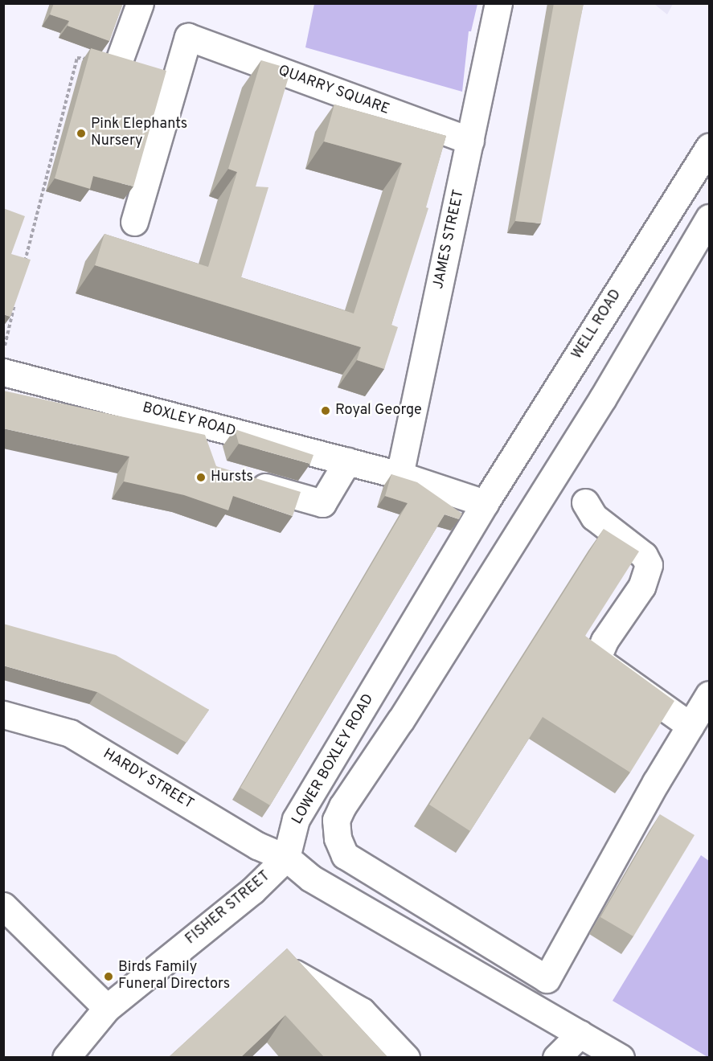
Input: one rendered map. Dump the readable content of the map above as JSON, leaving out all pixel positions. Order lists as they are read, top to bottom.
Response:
{
  "streets": {
    "street": [
      "QUARRY SQUARE",
      "JAMES STREET",
      "WELL ROAD",
      "BOXLEY ROAD",
      "LOWER BOXLEY ROAD",
      "HARDY STREET",
      "FISHER STREET"
    ]
  },
  "crossings": [
    ["QUARRY SQUARE", "JAMES STREET"],
    ["JAMES STREET", "BOXLEY ROAD"],
    ["WELL ROAD", "BOXLEY ROAD"],
    ["WELL ROAD", "LOWER BOXLEY ROAD"],
    ["BOXLEY ROAD", "LOWER BOXLEY ROAD"],
    ["LOWER BOXLEY ROAD", "HARDY STREET"],
    ["LOWER BOXLEY ROAD", "FISHER STREET"],
    ["HARDY STREET", "FISHER STREET"]
  ],
  "places": [
    "Pink Elephants Nursery",
    "Royal George",
    "Hursts",
    "Birds Family Funeral Directors"
  ]
}
